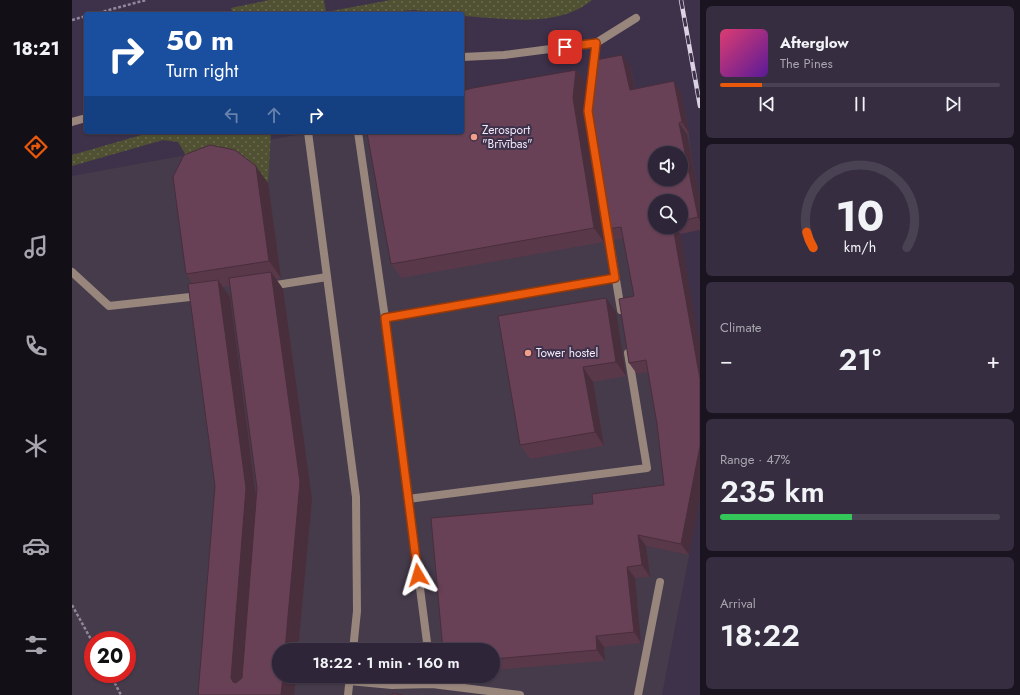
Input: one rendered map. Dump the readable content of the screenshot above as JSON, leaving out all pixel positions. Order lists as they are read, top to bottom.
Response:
{
  "places": ["Zerosport \"Brīvības\"", "Tower hostel"],
  "page": {
    "tabs": "18:21",
    "turn": ["50 m", "Turn right"],
    "song": ["Afterglow", "The Pines"],
    "tile": [
      "Climate",
      ["Range · 47%", "235 km"],
      ["Arrival", "18:22"]
    ],
    "heat": ["−", "21°", "+"],
    "limit": "20",
    "trip": "18:22 · 1 min · 160 m",
    "gauge": ["10", "km/h"]
  }
}
